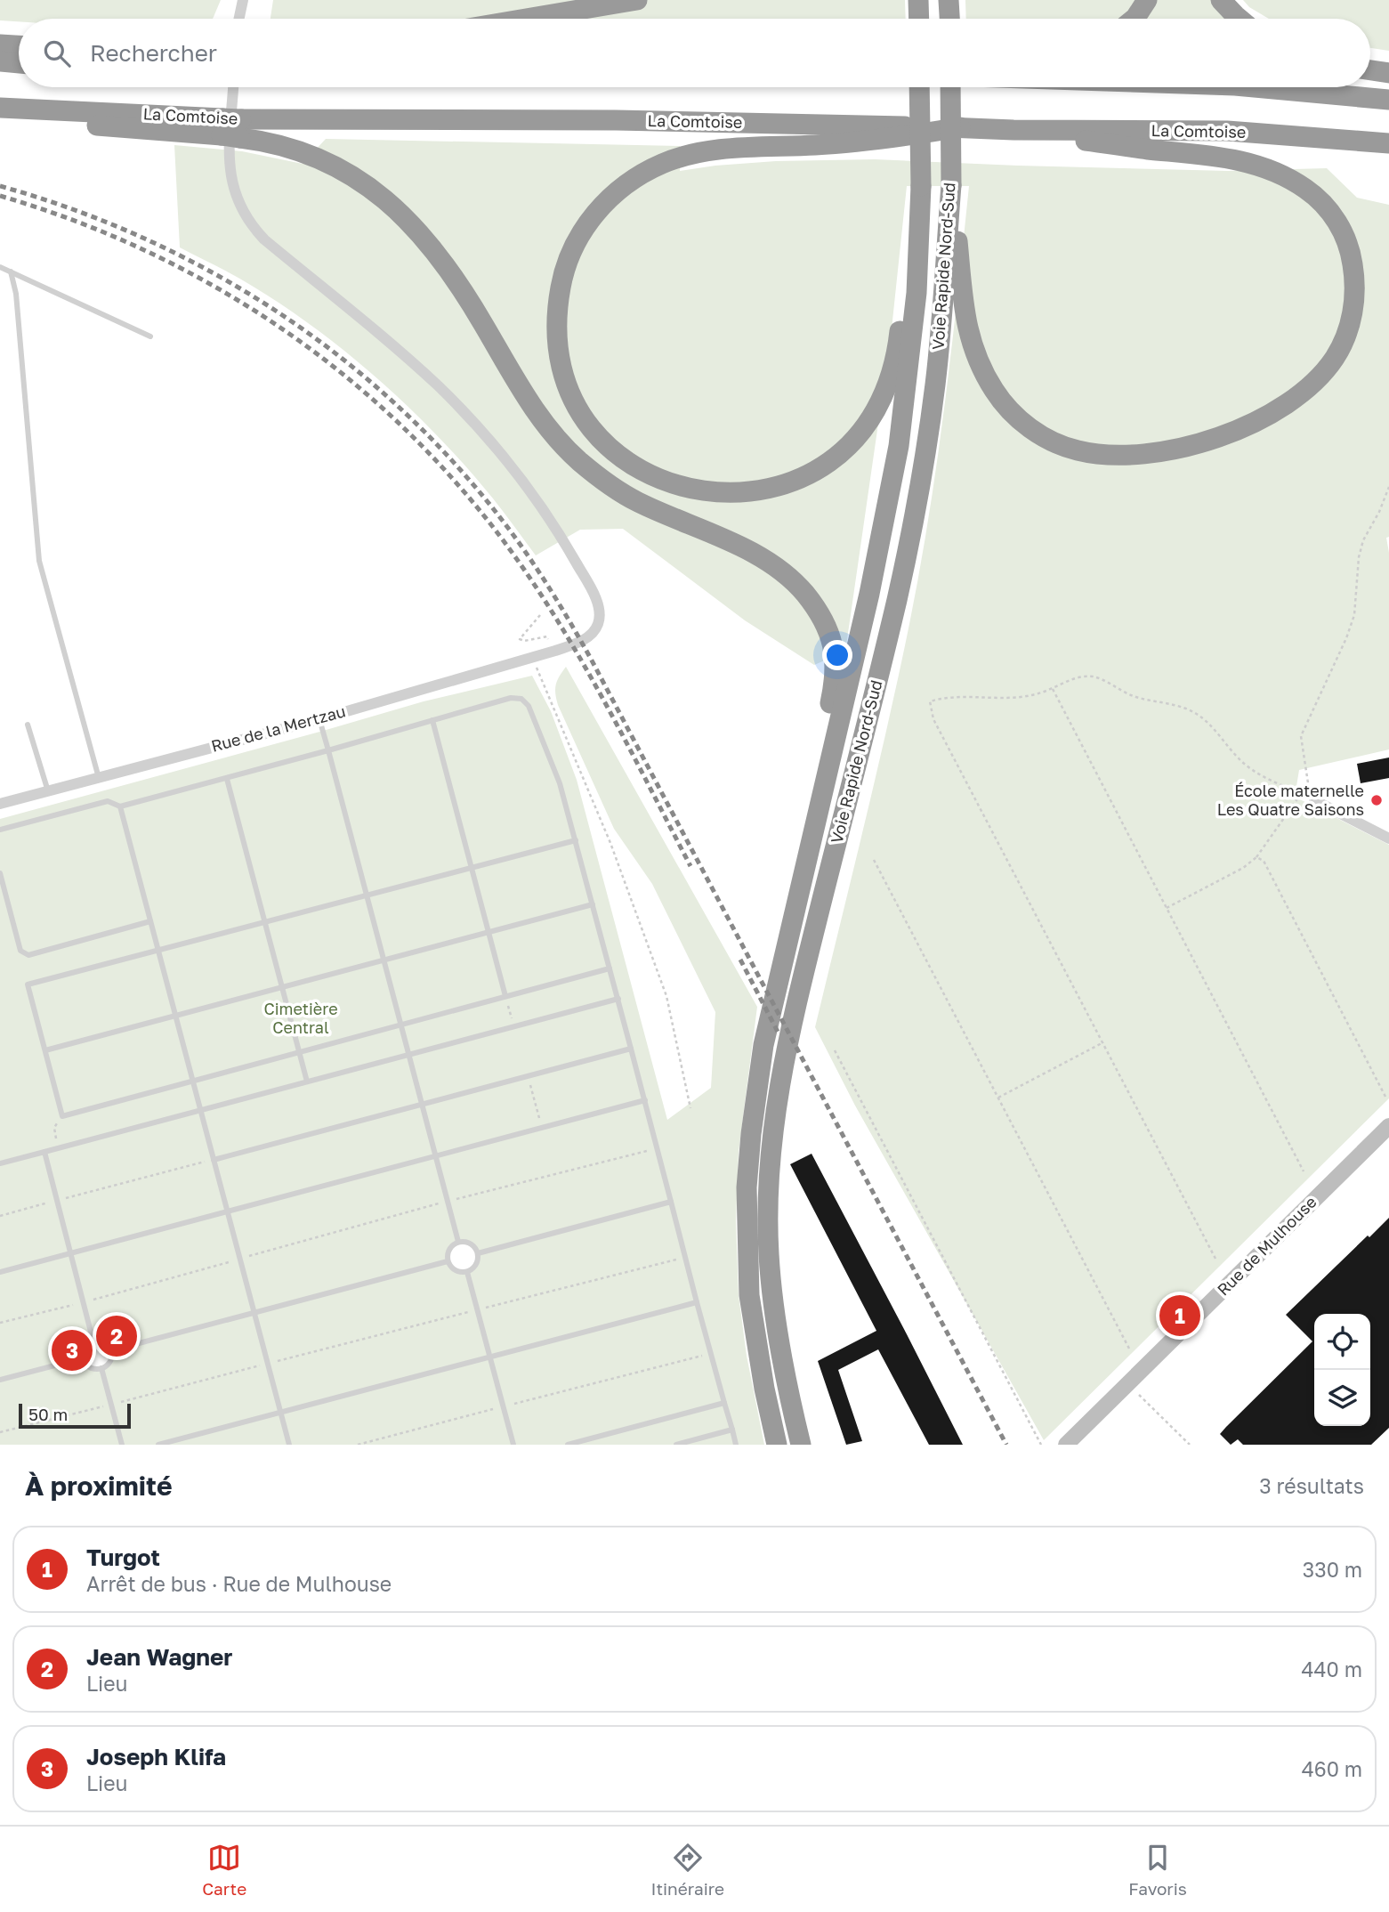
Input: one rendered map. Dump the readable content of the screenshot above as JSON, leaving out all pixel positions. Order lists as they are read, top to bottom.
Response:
{
  "streets": {
    "highway": ["La Comtoise", "Voie Rapide Nord-Sud"],
    "main road": ["Rue de Mulhouse"],
    "street": ["Rue de la Mertzau"]
  },
  "parks": ["Cimetière Central"],
  "places": ["École maternelle Les Quatre Saisons"],
  "scale_bar": "50 m",
  "page": {
    "search": "Rechercher",
    "pins": ["1", "2", "3"],
    "scale": "50 m",
    "heading": ["À proximité", "3 résultats"],
    "list": [
      {
        "mark": "1",
        "name": "Turgot",
        "note": "Arrêt de bus · Rue de Mulhouse",
        "value": "330 m"
      },
      {
        "mark": "2",
        "name": "Jean Wagner",
        "note": "Lieu",
        "value": "440 m"
      },
      {
        "mark": "3",
        "name": "Joseph Klifa",
        "note": "Lieu",
        "value": "460 m"
      }
    ],
    "nav": ["Carte", "Itinéraire", "Favoris"]
  }
}
